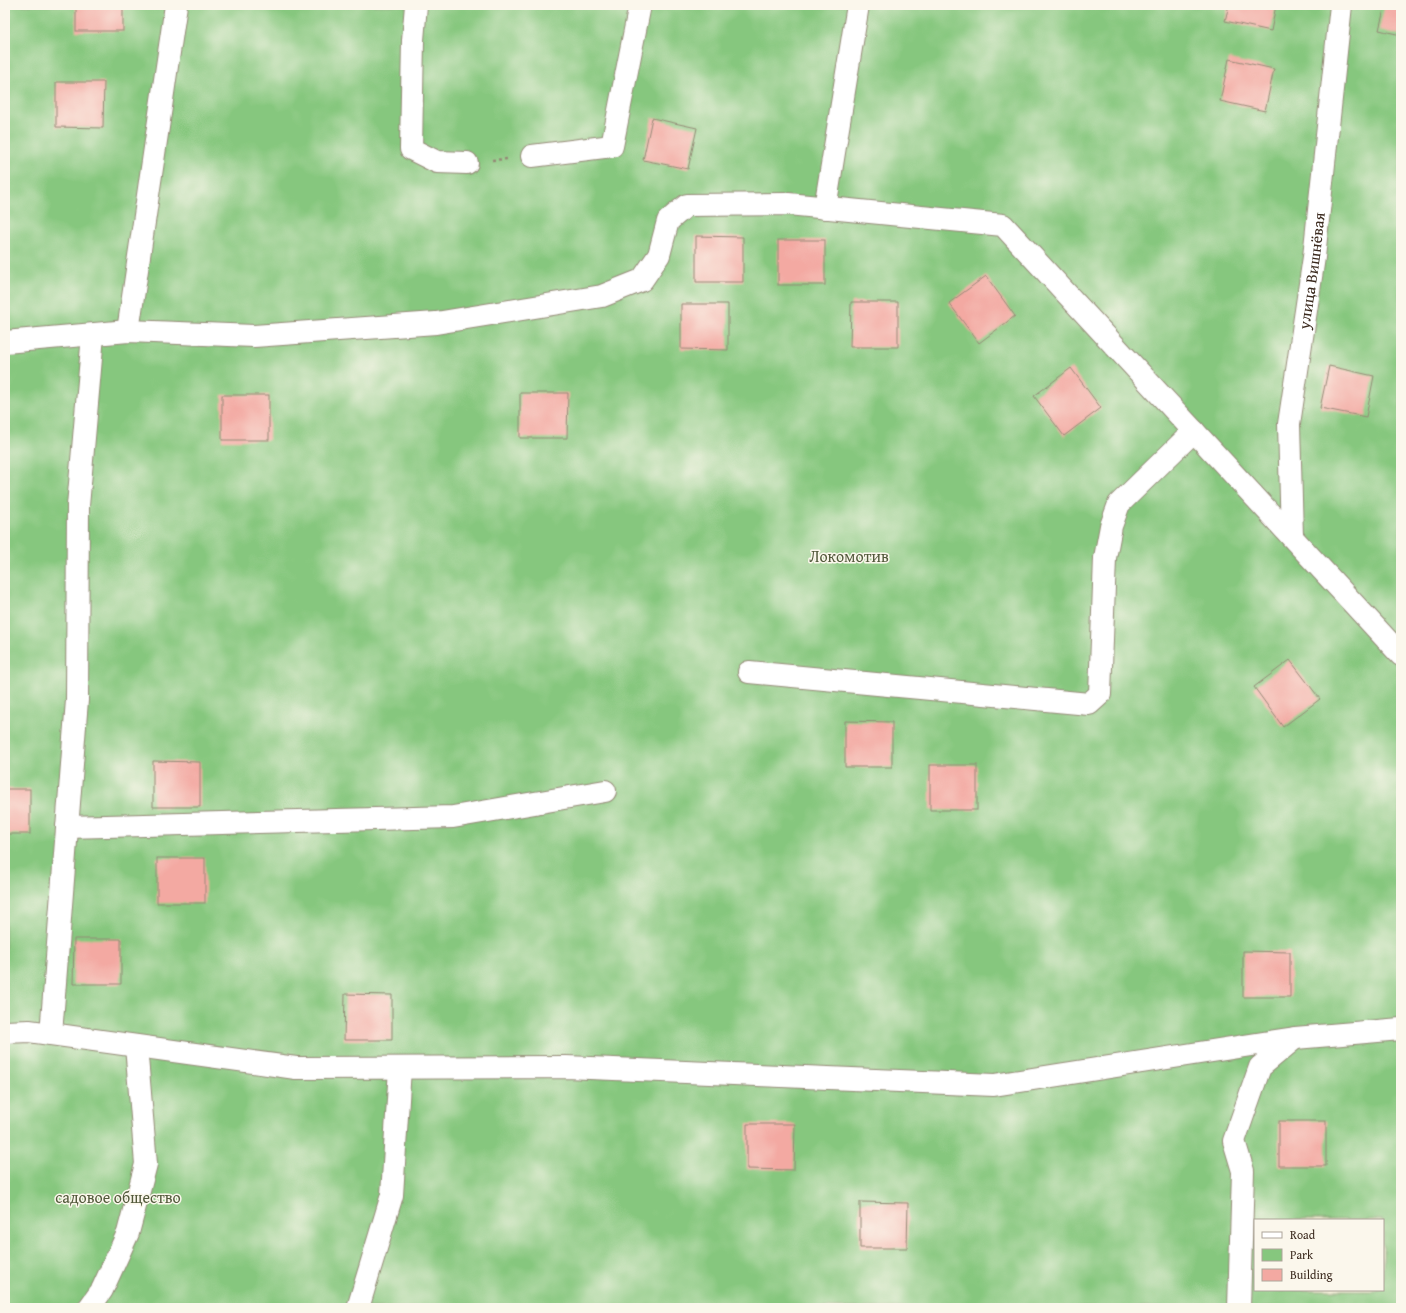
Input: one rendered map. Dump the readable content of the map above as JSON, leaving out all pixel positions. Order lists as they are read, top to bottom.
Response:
{
  "streets": {
    "street": ["улица Вишнёвая"]
  },
  "parks": ["Локомотив", "садовое общество"],
  "legend": ["Road", "Park", "Building"]
}
